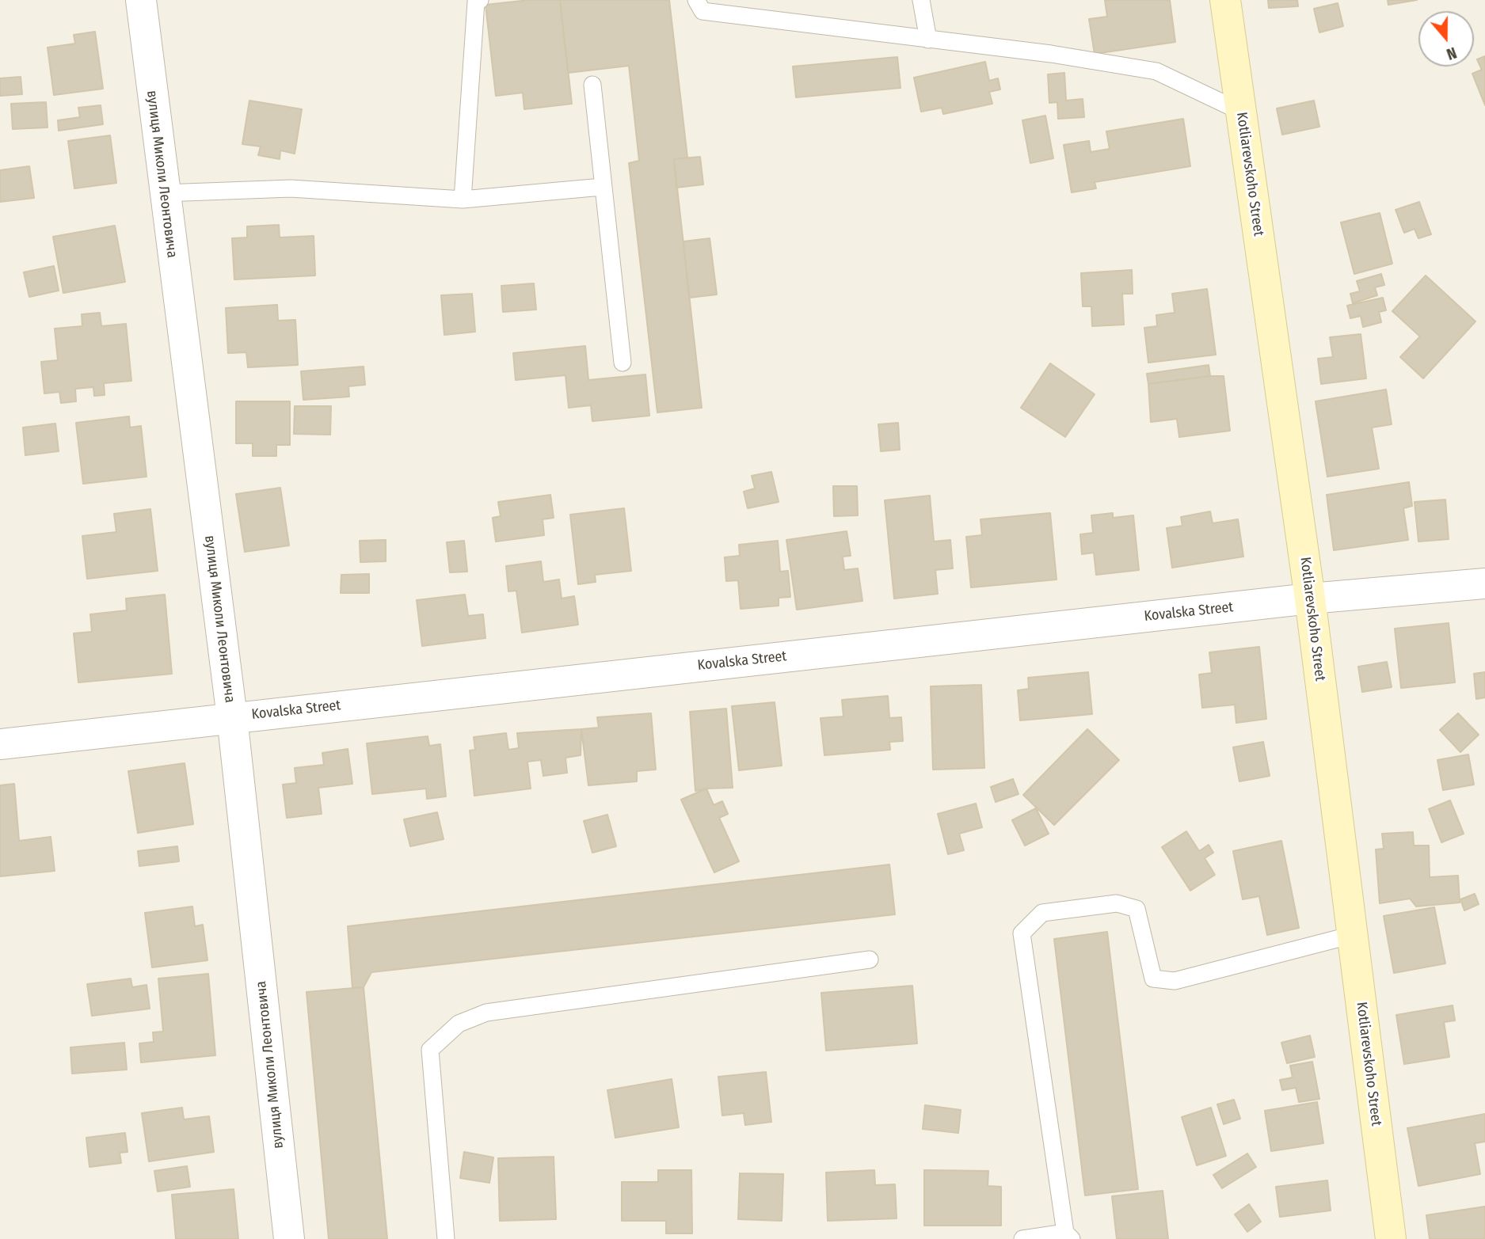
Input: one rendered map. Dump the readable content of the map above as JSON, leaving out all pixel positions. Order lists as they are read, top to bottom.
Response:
{
  "streets": {
    "main road": ["Kotliarevskoho Street"],
    "street": ["вулиця Миколи Леонтовича", "Kovalska Street"]
  },
  "crossings": [
    ["вулиця Миколи Леонтовича", "Kovalska Street"],
    ["Kotliarevskoho Street", "Kovalska Street"]
  ],
  "north": "bottom"
}
